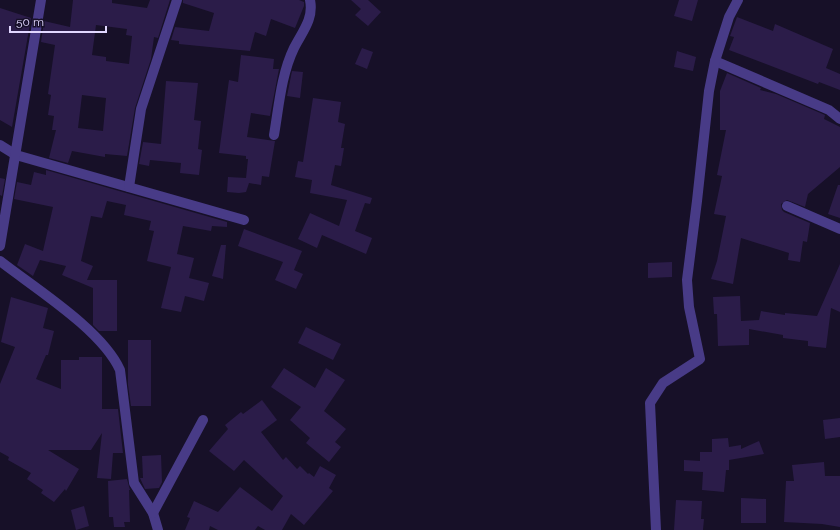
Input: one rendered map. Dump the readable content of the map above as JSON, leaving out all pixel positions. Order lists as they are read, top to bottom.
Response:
{
  "scale_bar": "50 m"
}
